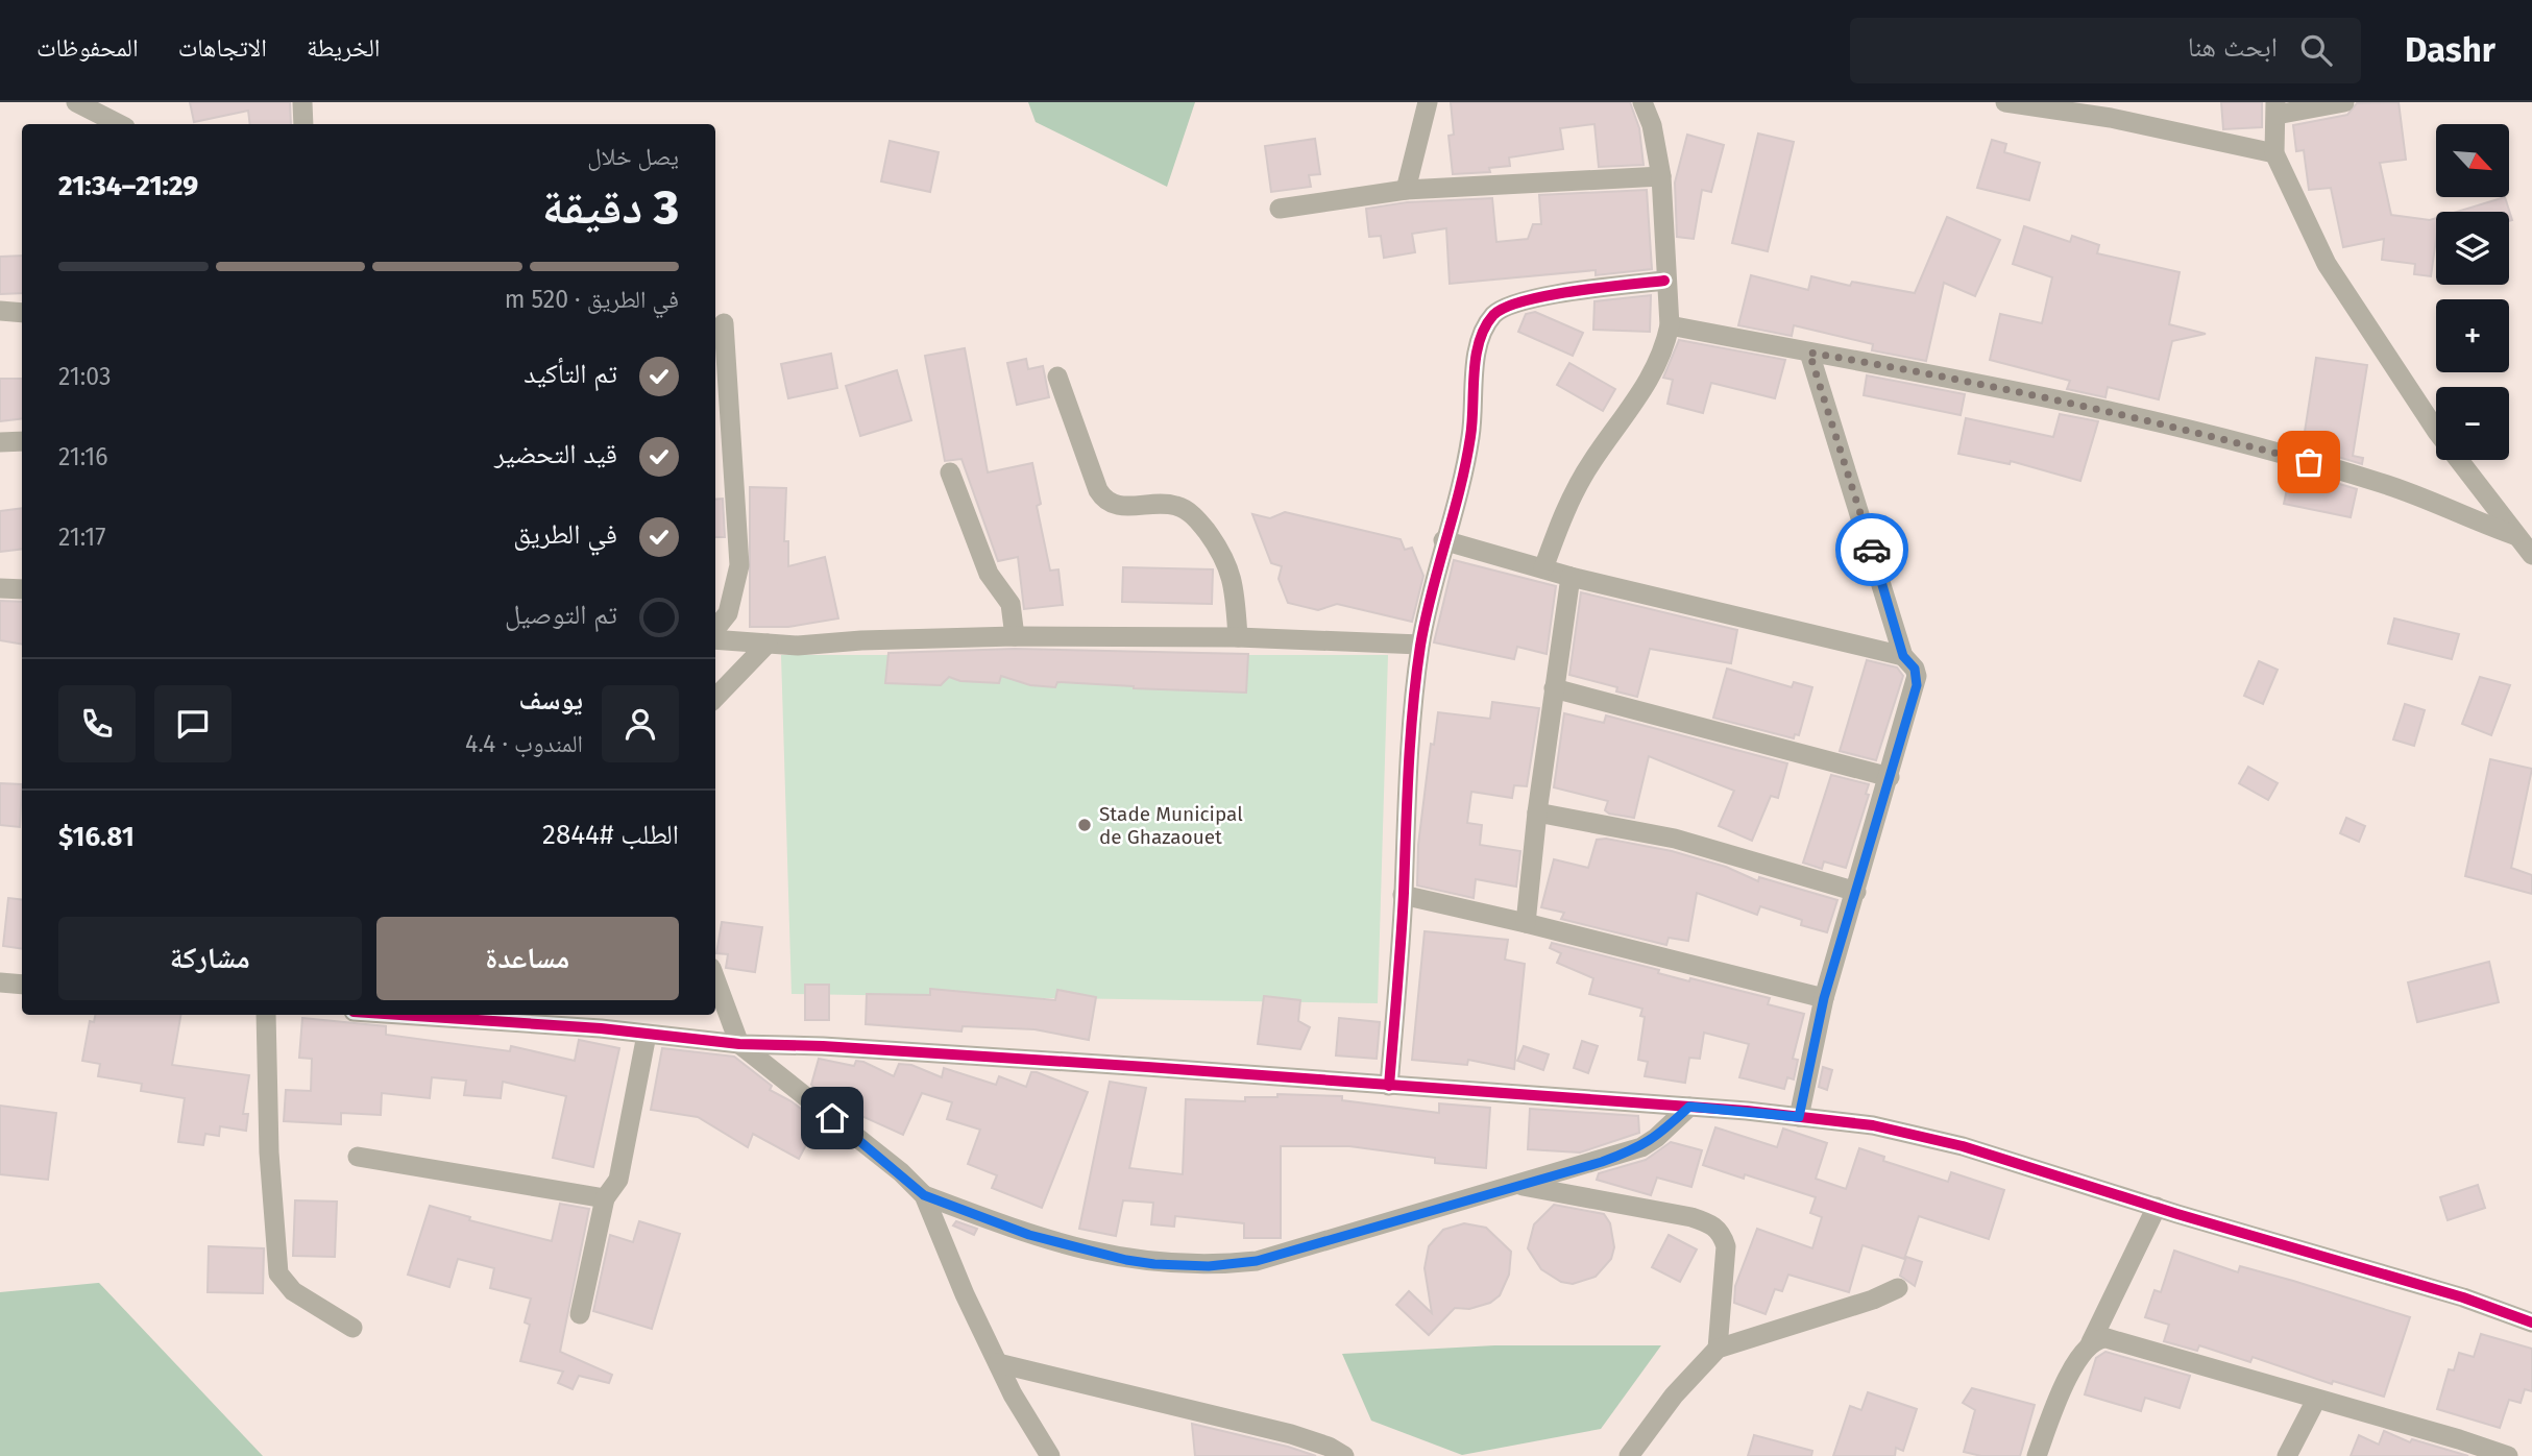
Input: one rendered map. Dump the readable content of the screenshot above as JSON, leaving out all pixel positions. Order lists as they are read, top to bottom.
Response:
{
  "places": ["Stade Municipal de Ghazaouet"],
  "north": "bottom right",
  "page": {
    "header": "Dashr",
    "search": "ابحث هنا",
    "nav": ["الخريطة", "الاتجاهات", "المحفوظات"],
    "map_buttons": ["+", "−"],
    "heading": ["3 دقيقة", "يصل خلال", "21:29–21:34"],
    "panel": [
      "يوسف",
      "المندوب · 4.4",
      "الطلب #2844",
      "$16.81"
    ],
    "bar": "في الطريق · 520 m",
    "list": [
      ["تم التأكيد", "21:03"],
      ["قيد التحضير", "21:16"],
      ["في الطريق", "21:17"],
      "تم التوصيل"
    ],
    "buttons": ["مساعدة", "مشاركة"]
  }
}
